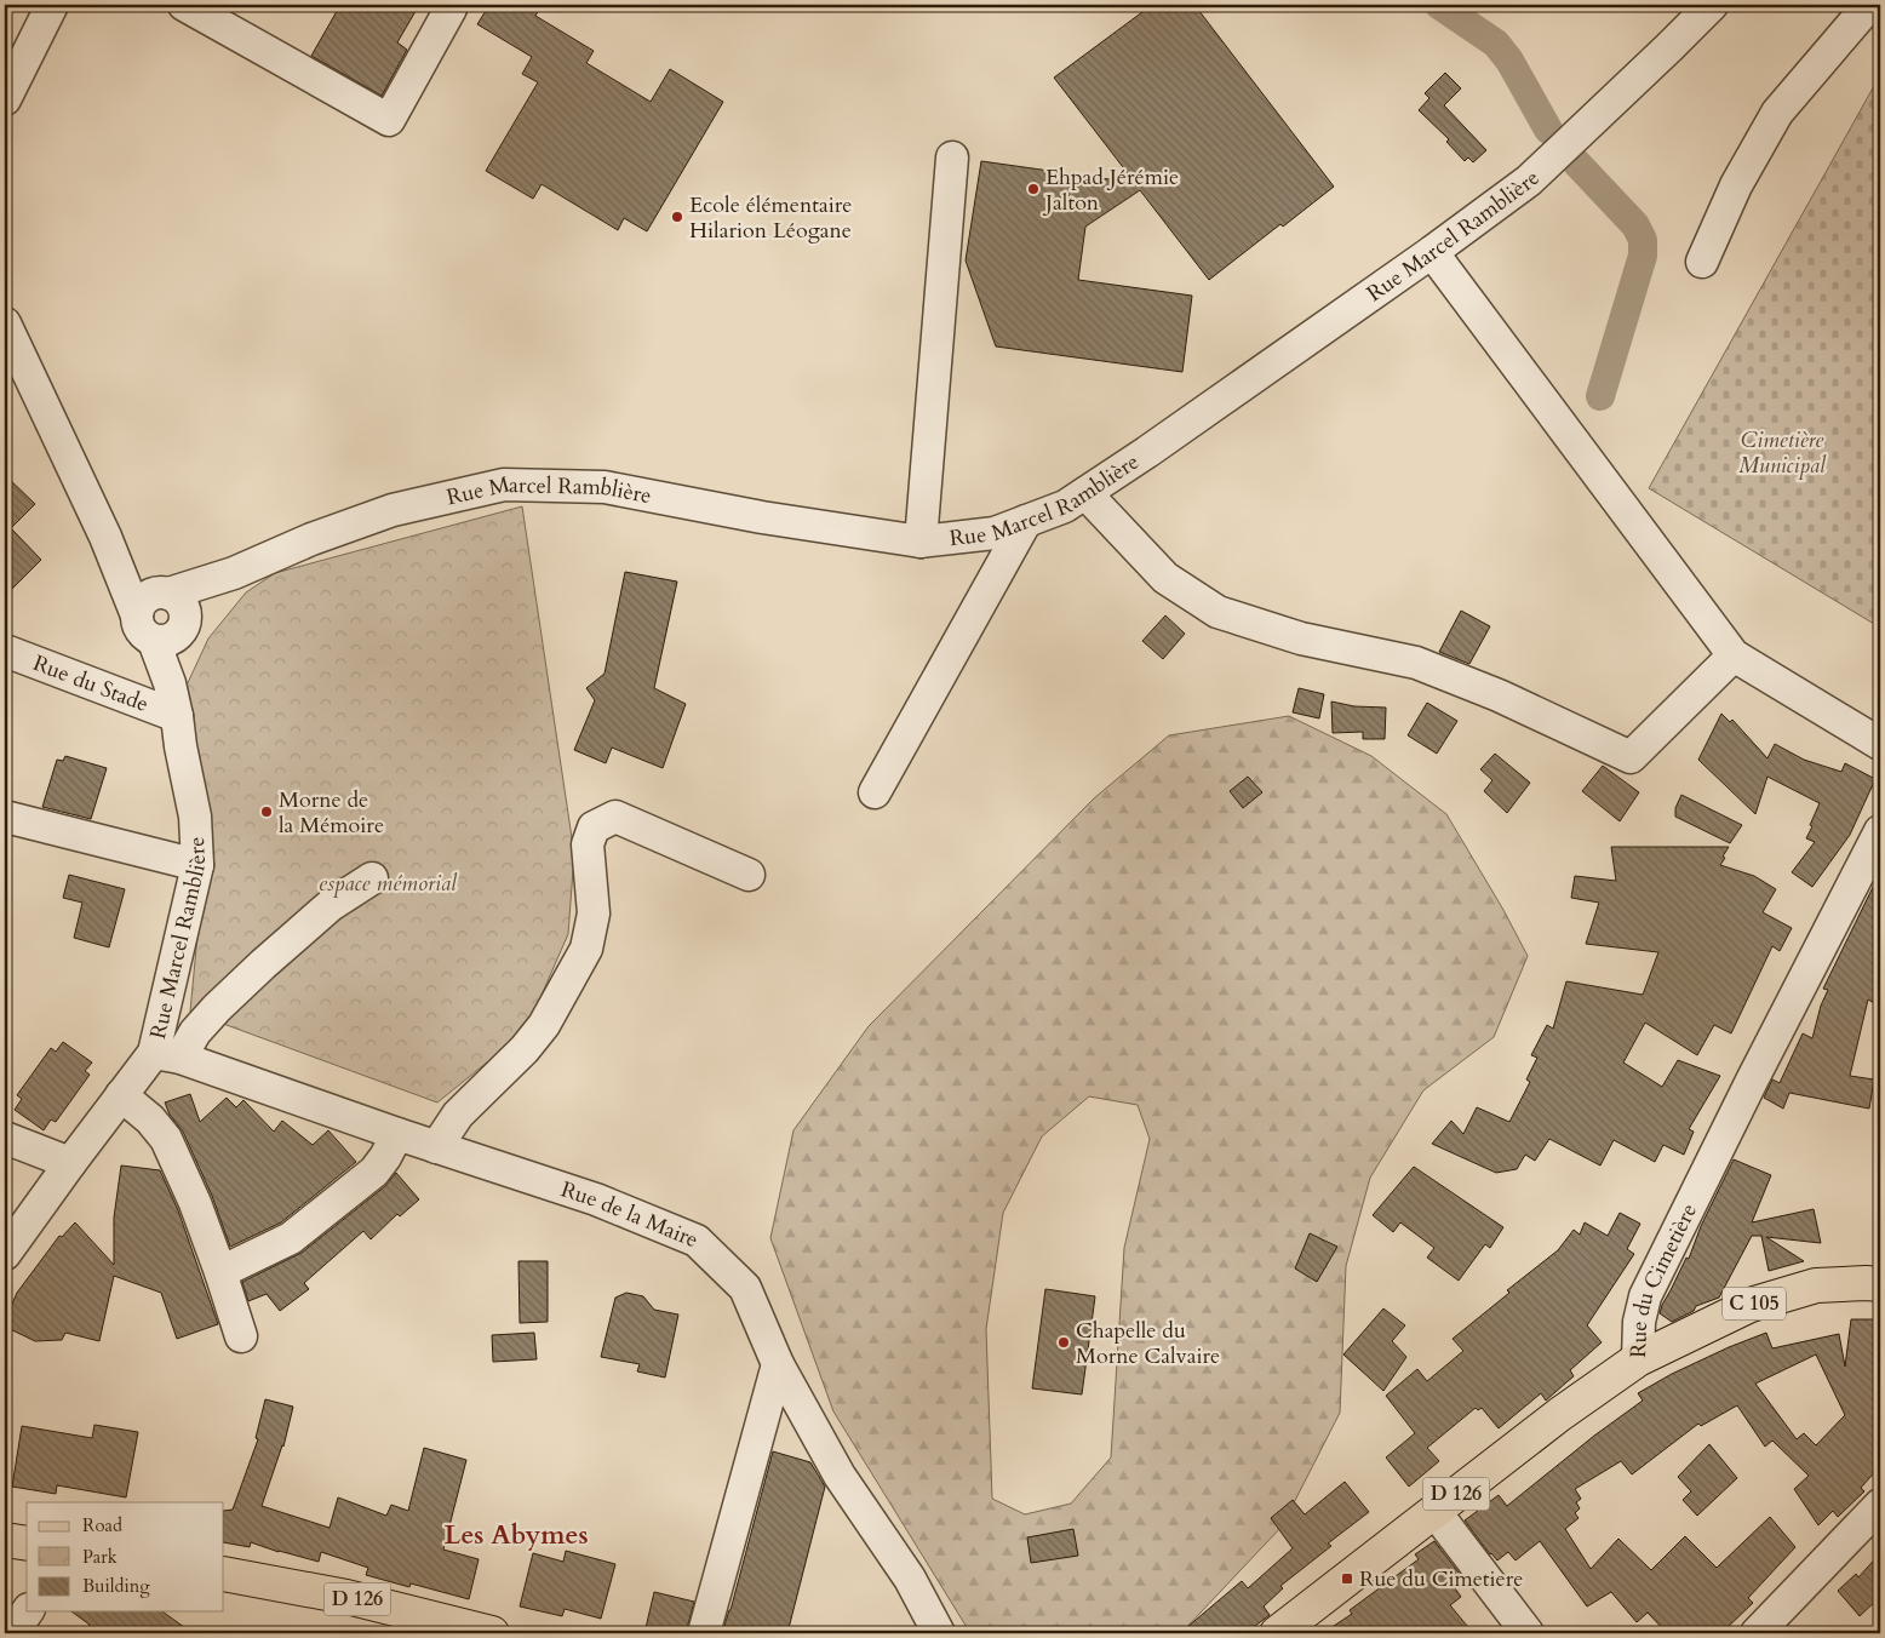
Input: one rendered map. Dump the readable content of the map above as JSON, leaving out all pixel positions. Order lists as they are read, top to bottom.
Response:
{
  "streets": {
    "main road": ["Rue du Cimetière", "C 105", "D 126"],
    "street": ["Rue Marcel Ramblière", "Rue du Stade", "Rue de la Maire"]
  },
  "crossings": [
    ["Rue Marcel Ramblière", "Rue du Stade"],
    ["Rue Marcel Ramblière", "Rue de la Maire"],
    ["Rue du Cimetière", "C 105"]
  ],
  "districts": ["Les Abymes"],
  "parks": ["Cimetière Municipal", "espace mémorial"],
  "places": {
    "other": [
      "Ehpad Jérémie Jalton",
      "Ecole élémentaire Hilarion Léogane",
      "Morne de la Mémoire",
      "Chapelle du Morne Calvaire"
    ],
    "transit": ["Rue du Cimetiere"]
  },
  "legend": ["Road", "Park", "Building"]
}
